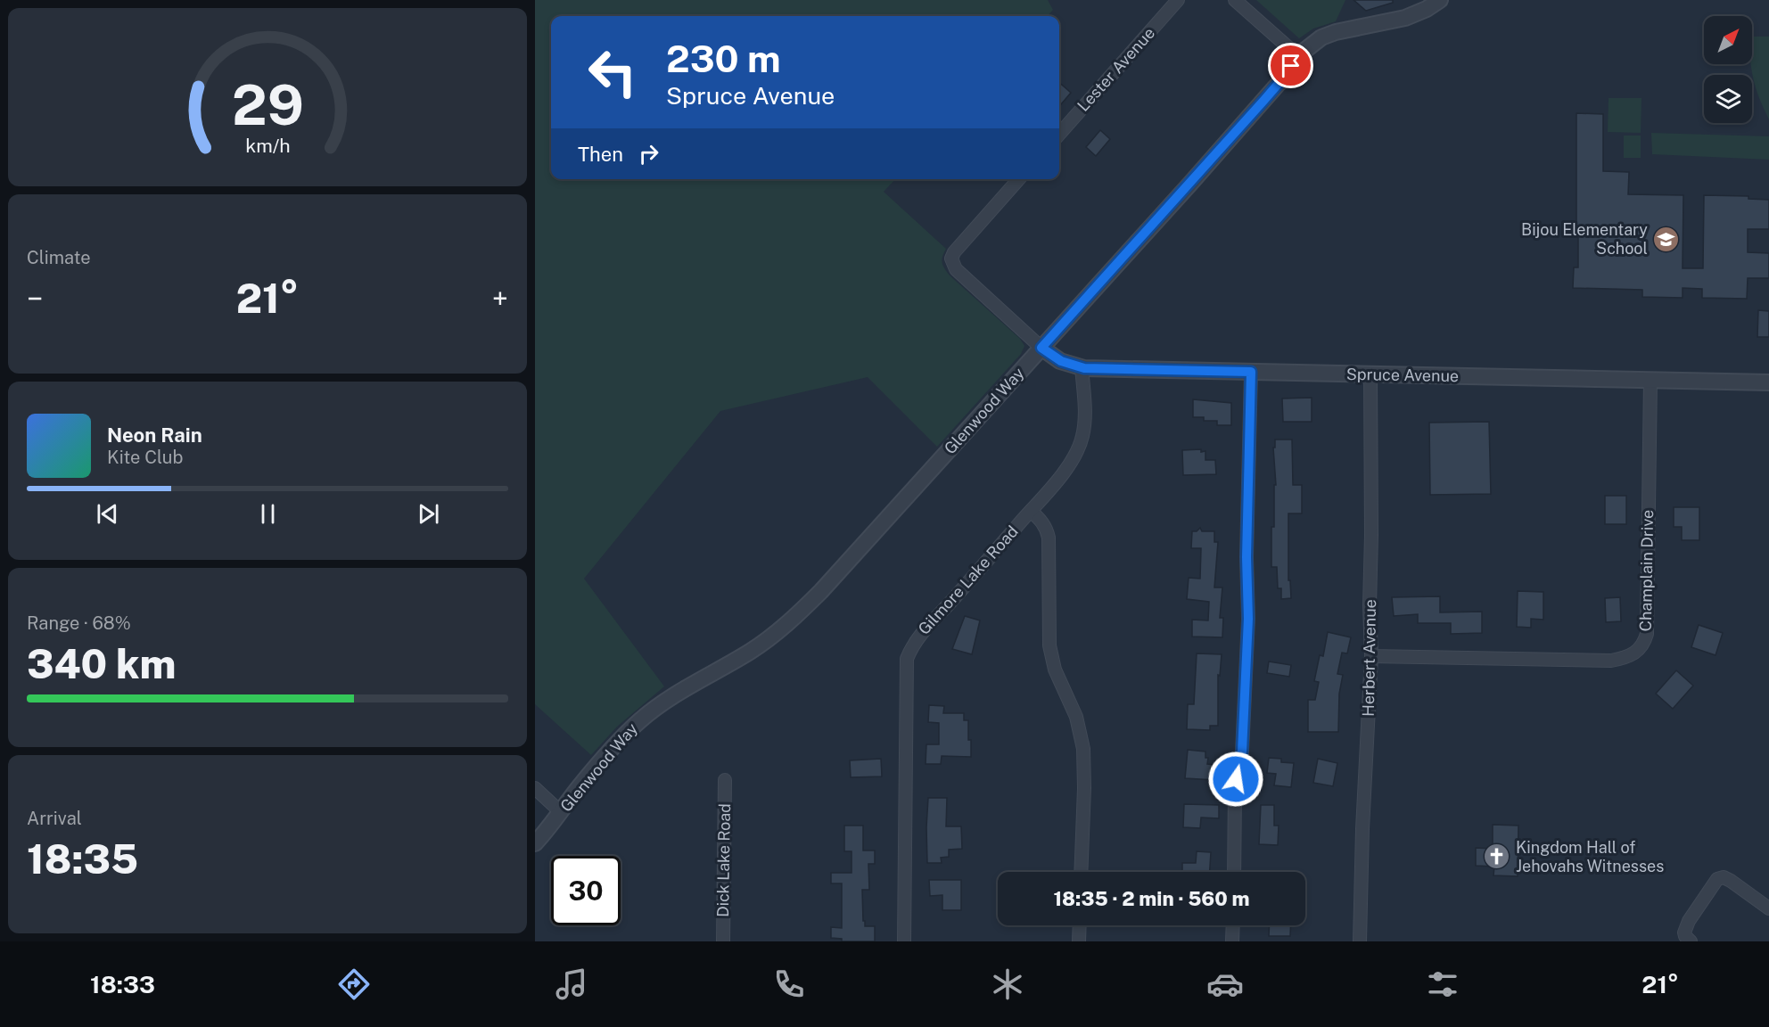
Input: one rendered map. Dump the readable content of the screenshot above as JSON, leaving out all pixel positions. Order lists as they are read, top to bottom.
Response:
{
  "streets": {
    "street": [
      "Lester Avenue",
      "Spruce Avenue",
      "Glenwood Way",
      "Champlain Drive",
      "Gilmore Lake Road",
      "Herbert Avenue",
      "Dick Lake Road"
    ]
  },
  "crossings": [
    ["Spruce Avenue", "Glenwood Way"],
    ["Spruce Avenue", "Champlain Drive"],
    ["Spruce Avenue", "Gilmore Lake Road"],
    ["Spruce Avenue", "Herbert Avenue"],
    ["Champlain Drive", "Herbert Avenue"]
  ],
  "places": {
    "school or university": ["Bijou Elementary School"],
    "church": ["Kingdom Hall of Jehovahs Witnesses"]
  },
  "north": "top right",
  "page": {
    "turn": ["230 m", "Spruce Avenue"],
    "then": "Then",
    "tile": [
      "Climate",
      ["Range · 68%", "340 km"],
      ["Arrival", "18:35"]
    ],
    "heat": ["−", "21°", "+"],
    "song": ["Neon Rain", "Kite Club"],
    "limit": "30",
    "trip": "18:35 · 2 min · 560 m",
    "tabs": ["18:33", "21°"],
    "gauge": ["29", "km/h"]
  }
}
